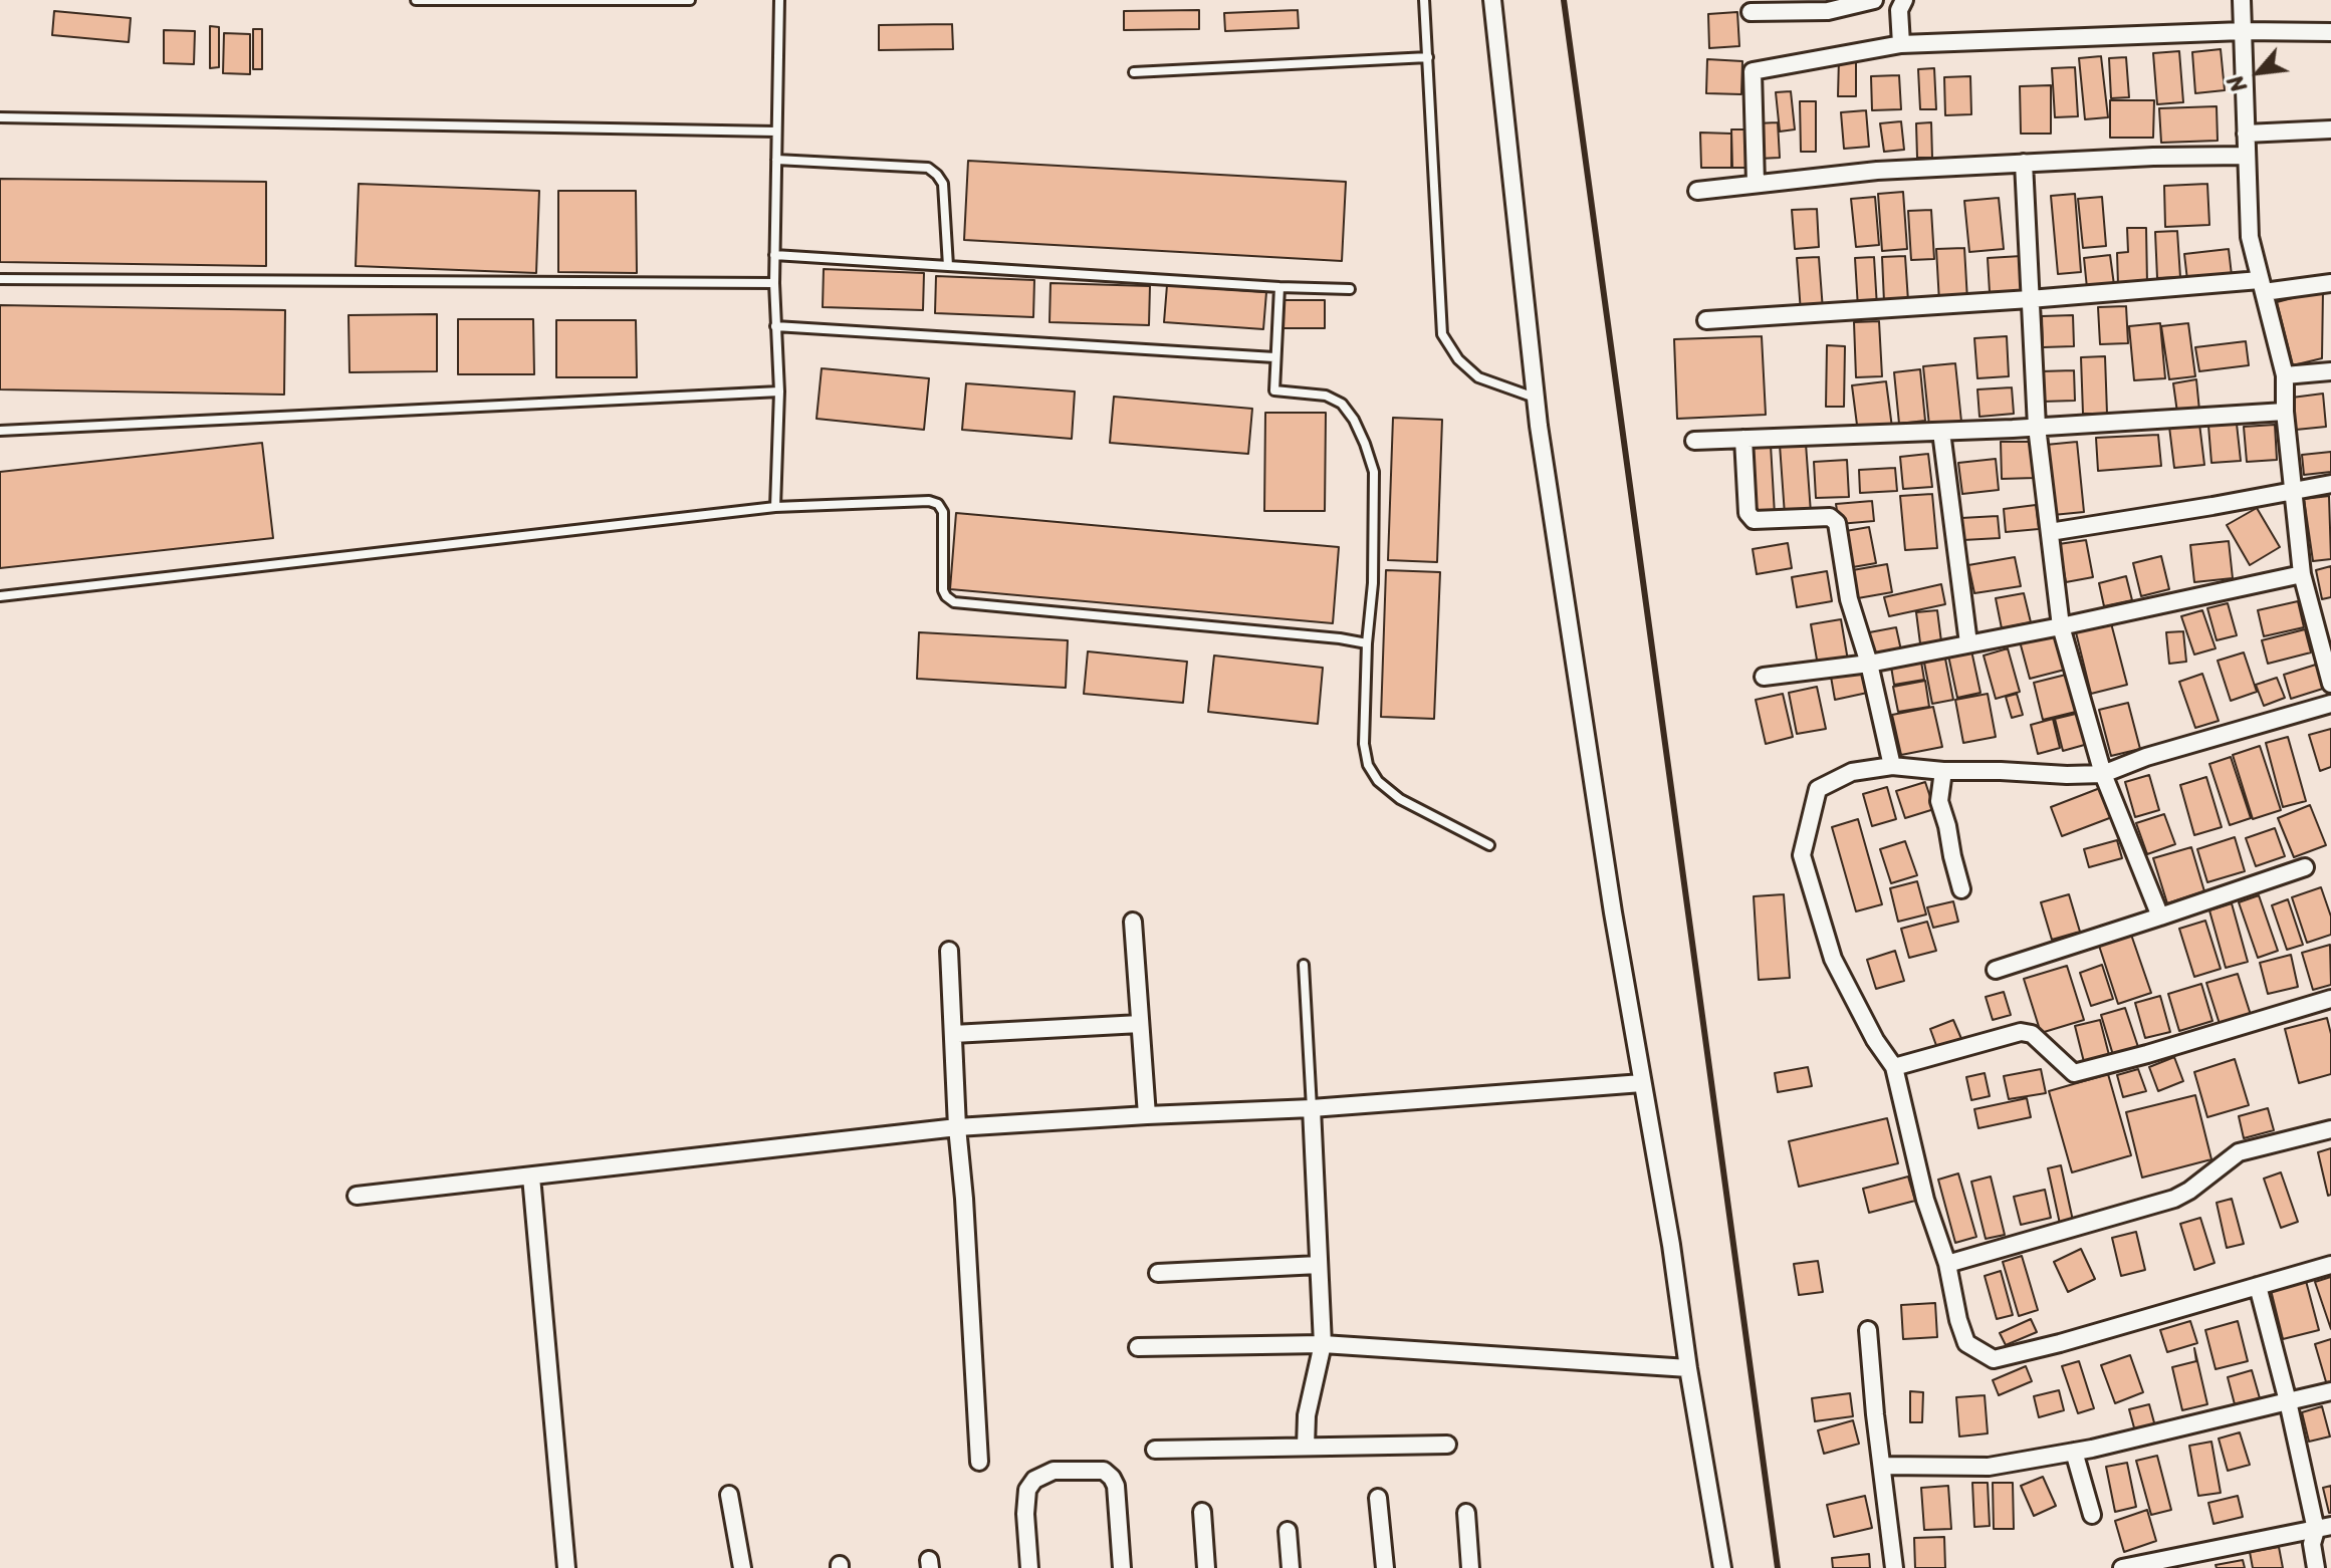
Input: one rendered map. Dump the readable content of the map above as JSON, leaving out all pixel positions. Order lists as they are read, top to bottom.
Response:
{
  "north": "bottom left"
}
